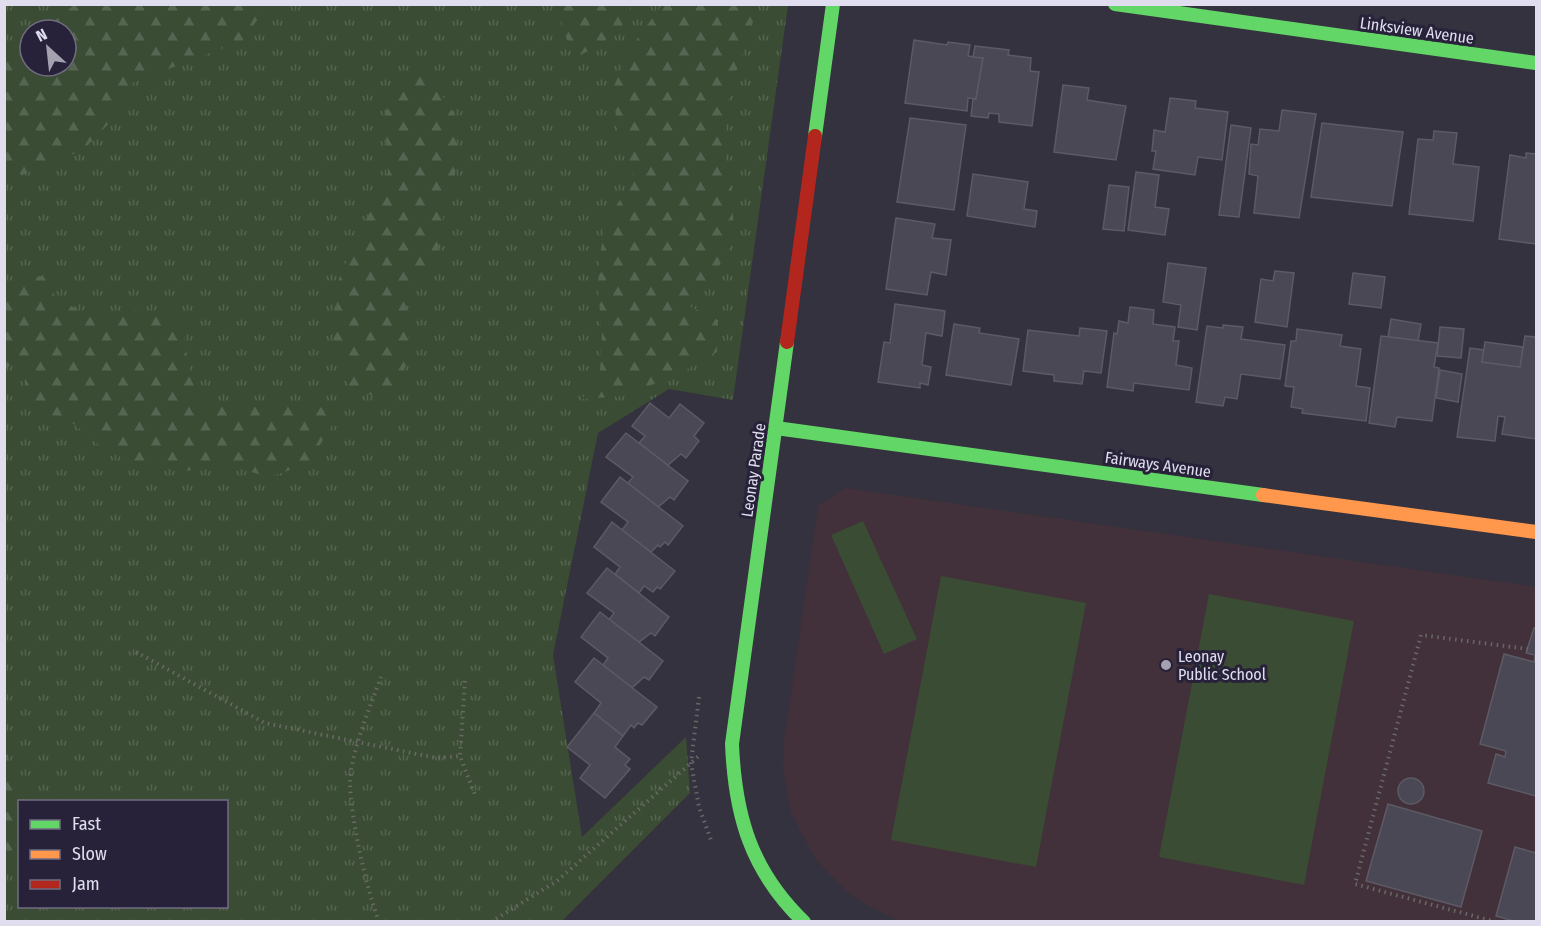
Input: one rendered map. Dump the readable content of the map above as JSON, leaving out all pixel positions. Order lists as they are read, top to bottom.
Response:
{
  "streets": {
    "street": ["Linksview Avenue", "Fairways Avenue", "Leonay Parade"]
  },
  "crossings": [
    ["Fairways Avenue", "Leonay Parade"]
  ],
  "places": ["Leonay Public School"],
  "legend": ["Fast", "Slow", "Jam"],
  "north": "top left"
}
